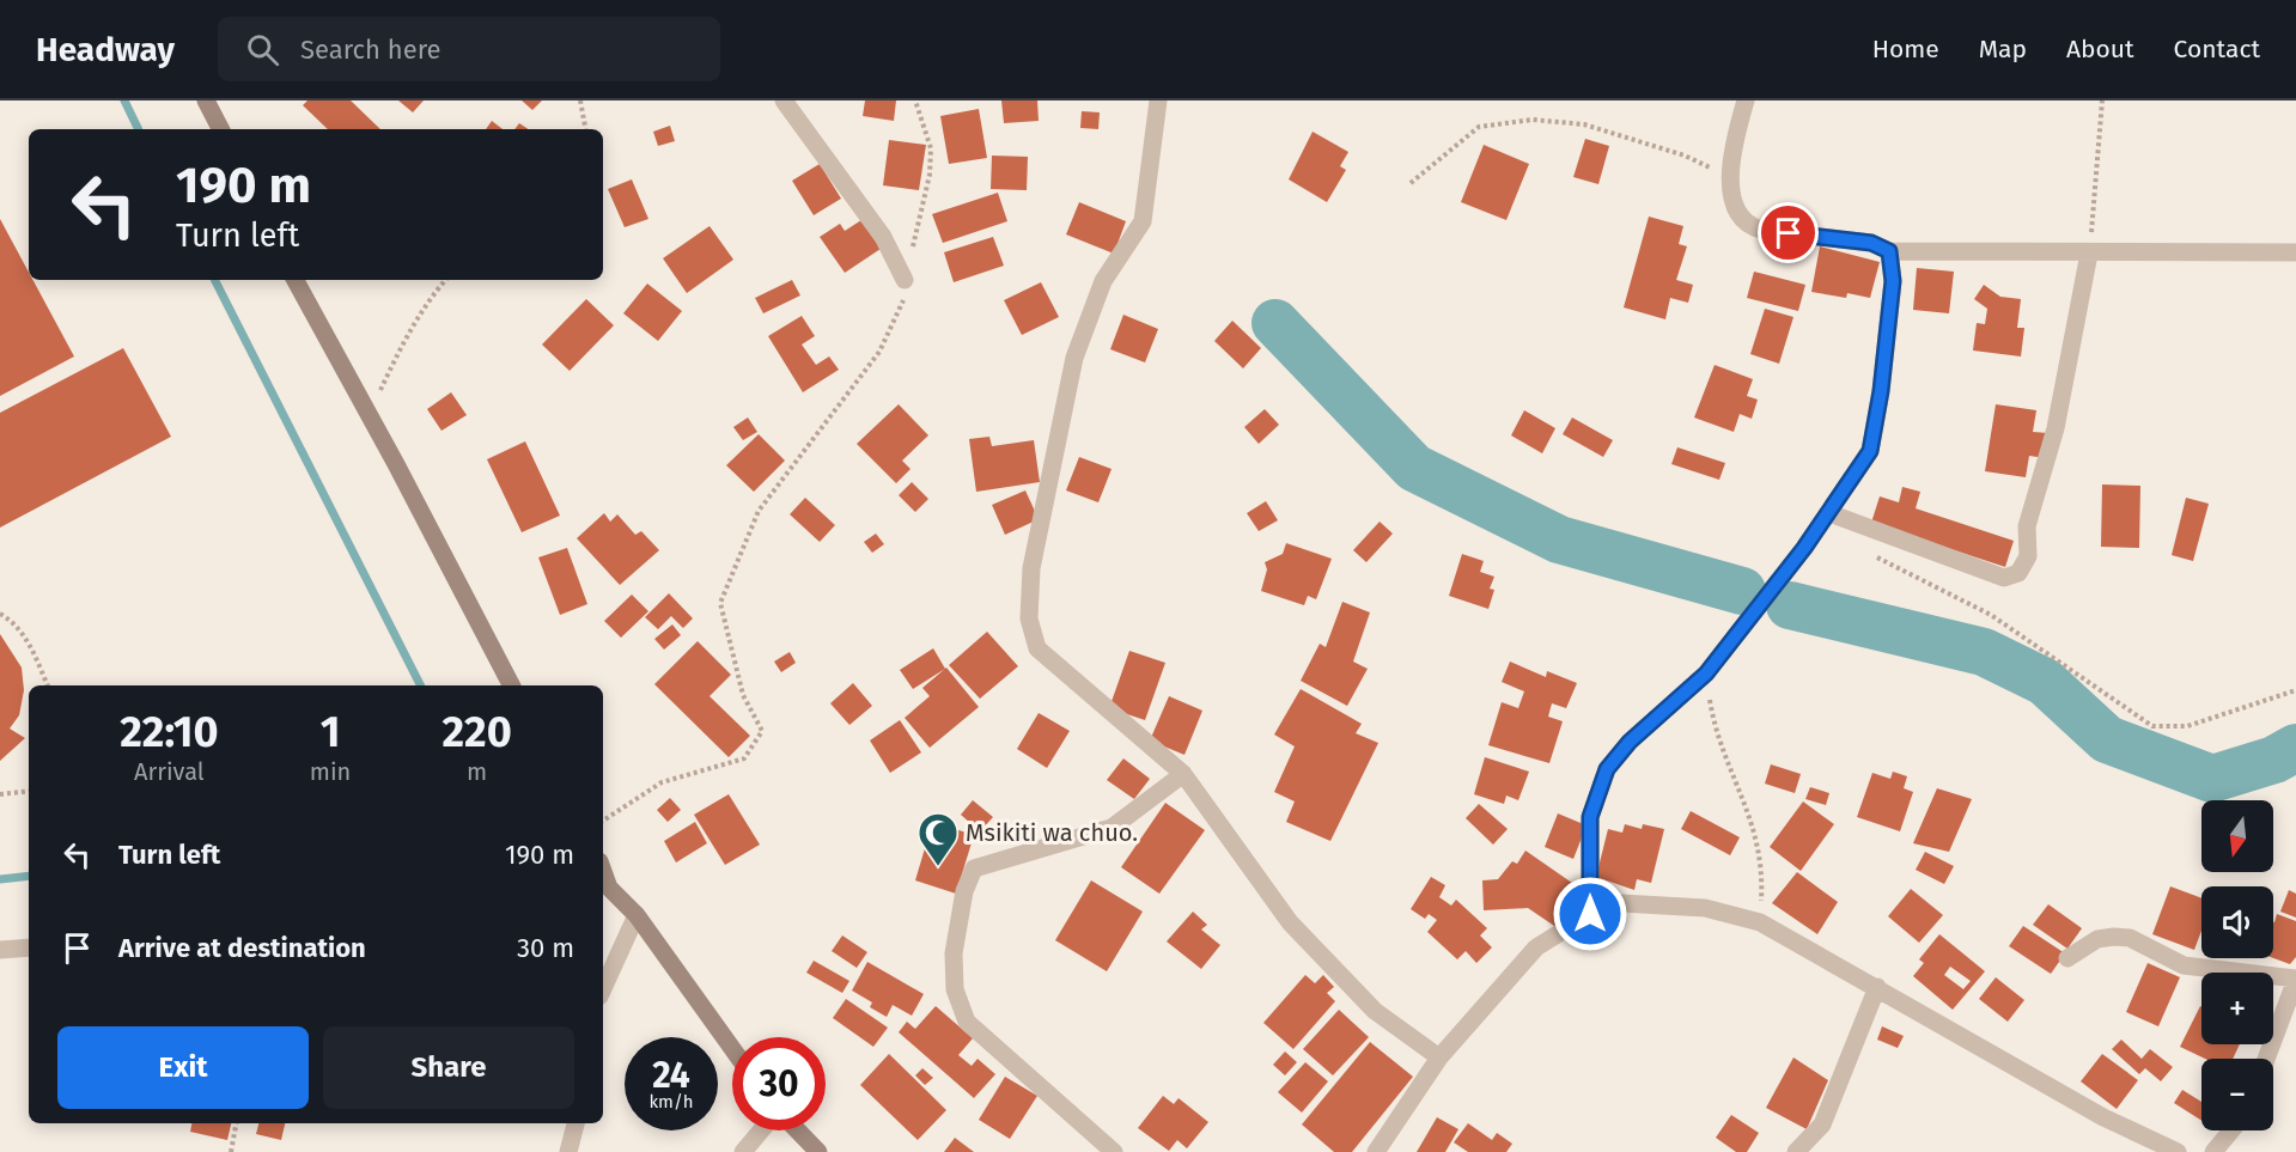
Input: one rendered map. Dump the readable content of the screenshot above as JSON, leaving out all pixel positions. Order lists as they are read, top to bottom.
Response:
{
  "places": {
    "mosque": ["Msikiti wa chuo."]
  },
  "north": "bottom",
  "page": {
    "header": "Headway",
    "search": "Search here",
    "nav": [
      "Home",
      "Map",
      "About",
      "Contact"
    ],
    "turn": ["190 m", "Turn left"],
    "eta": [
      "22:10",
      "Arrival",
      "1",
      "min",
      "220",
      "m"
    ],
    "map_buttons": ["+", "−"],
    "list": [
      {
        "name": "Turn left",
        "value": "190 m"
      },
      {
        "name": "Arrive at destination",
        "value": "30 m"
      }
    ],
    "buttons": ["Exit", "Share"],
    "speed": "24 km/h",
    "limit": "30"
  }
}
